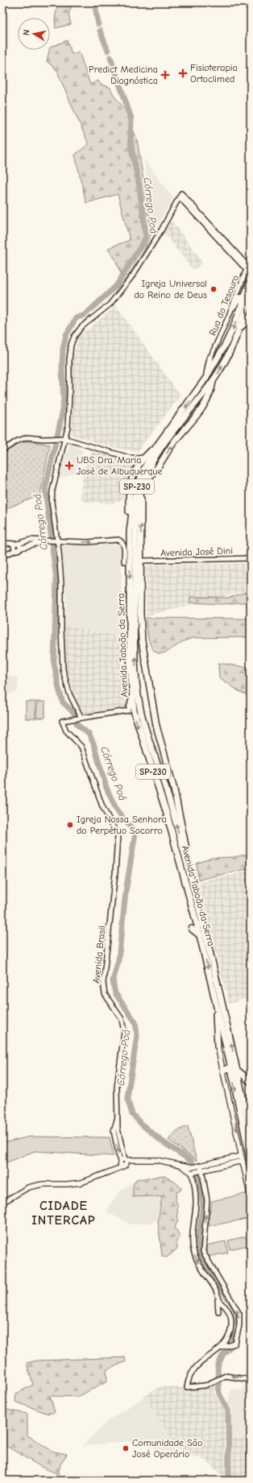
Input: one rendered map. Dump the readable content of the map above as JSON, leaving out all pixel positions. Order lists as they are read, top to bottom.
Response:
{
  "streets": {
    "highway": ["SP-230", "Avenida Taboão da Serra"],
    "street": ["Rua do Tesouro", "Avenida José Dini", "Avenida Brasil"]
  },
  "districts": ["CIDADE INTERCAP"],
  "water": ["Córrego Poá"],
  "places": {
    "health": ["Fisioterapia Ortoclimed", "Predict Medicina Diagnóstica", "UBS Dra. Maria José de Albuquerque"],
    "other": ["Igreja Universal do Reino de Deus", "Igreja Nossa Senhora do Perpétuo Socorro", "Comunidade São José Operário"]
  },
  "north": "left"
}
